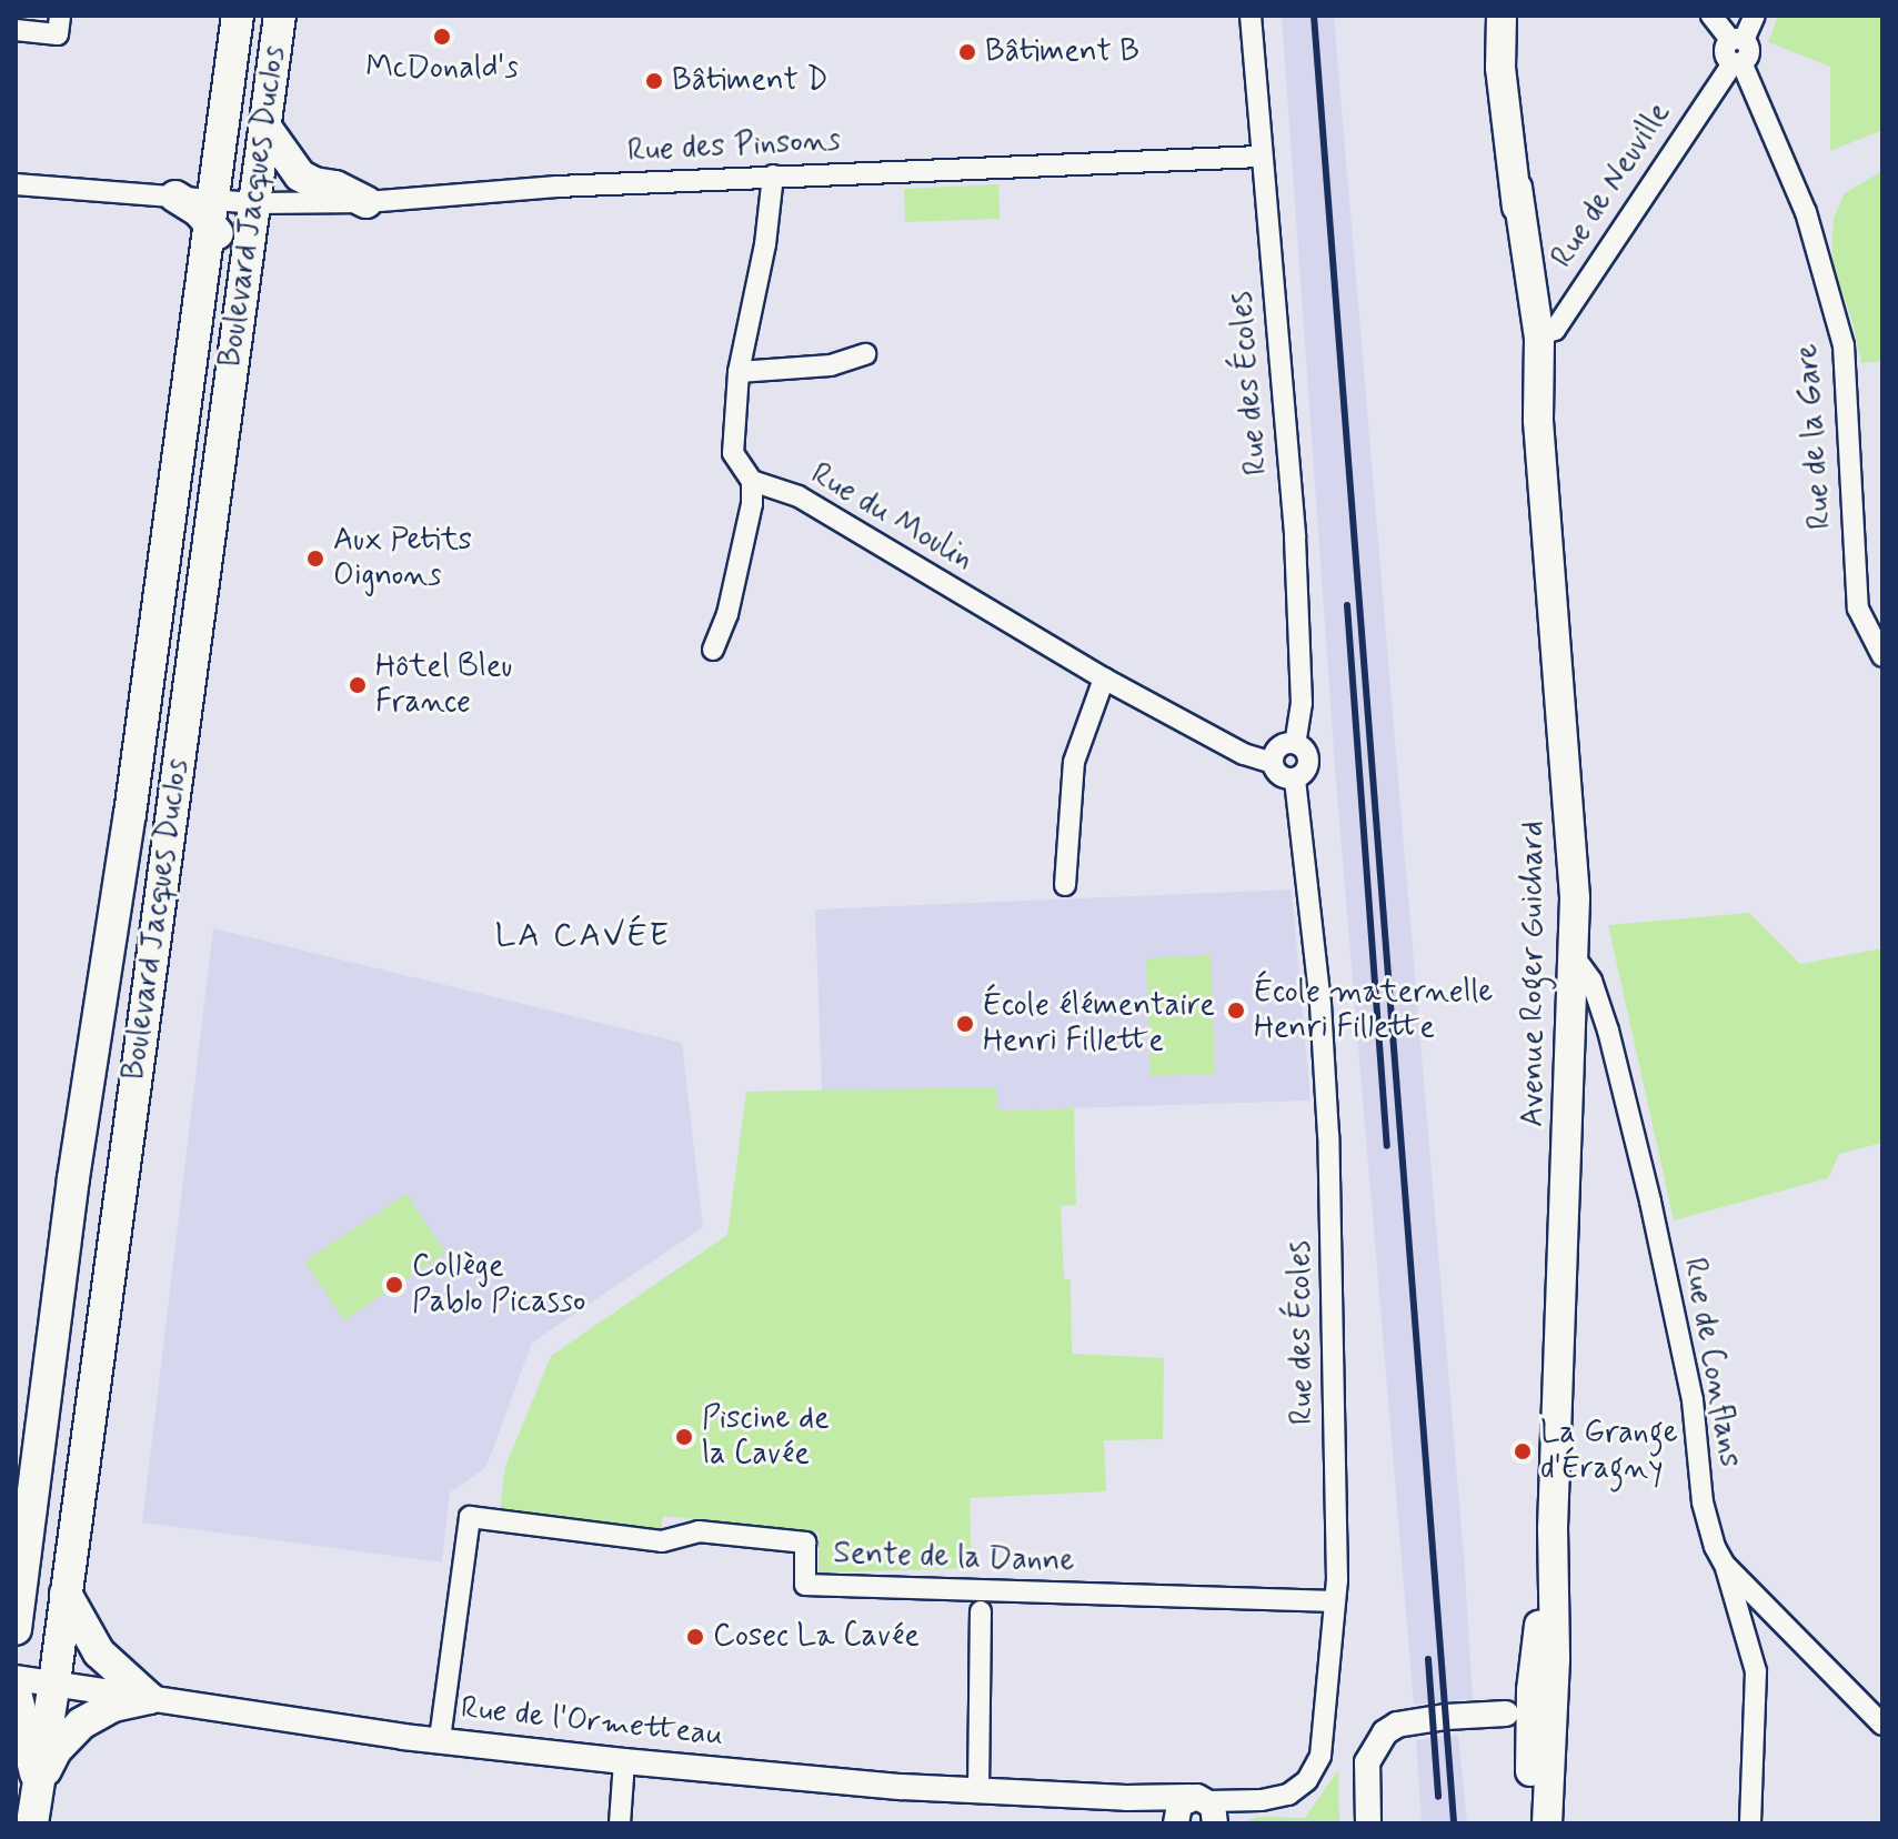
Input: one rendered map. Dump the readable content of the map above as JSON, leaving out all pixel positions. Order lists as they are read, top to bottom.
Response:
{
  "streets": {
    "main road": ["Boulevard Jacques Duclos", "Avenue Roger Guichard"],
    "street": [
      "Rue des Pinsons",
      "Rue de Neuville",
      "Rue des Écoles",
      "Rue de la Gare",
      "Rue du Moulin",
      "Rue de Conflans",
      "Sente de la Danne",
      "Rue de l'Ormetteau"
    ]
  },
  "crossings": [
    ["Rue des Pinsons", "Boulevard Jacques Duclos"],
    ["Rue des Pinsons", "Rue des Écoles"],
    ["Rue de Neuville", "Rue de la Gare"],
    ["Rue de Neuville", "Avenue Roger Guichard"],
    ["Boulevard Jacques Duclos", "Rue de l'Ormetteau"],
    ["Rue des Écoles", "Rue du Moulin"],
    ["Rue des Écoles", "Sente de la Danne"],
    ["Rue des Écoles", "Rue de l'Ormetteau"],
    ["Avenue Roger Guichard", "Rue de Conflans"],
    ["Sente de la Danne", "Rue de l'Ormetteau"]
  ],
  "districts": ["LA CAVÉE"],
  "places": [
    "McDonald's",
    "Bâtiment B",
    "Bâtiment D",
    "Aux Petits Oignons",
    "Hôtel Bleu France",
    "École maternelle Henri Fillette",
    "École élémentaire Henri Fillette",
    "Collège Pablo Picasso",
    "Piscine de la Cavée",
    "La Grange d'Éragny",
    "Cosec La Cavée"
  ]
}
